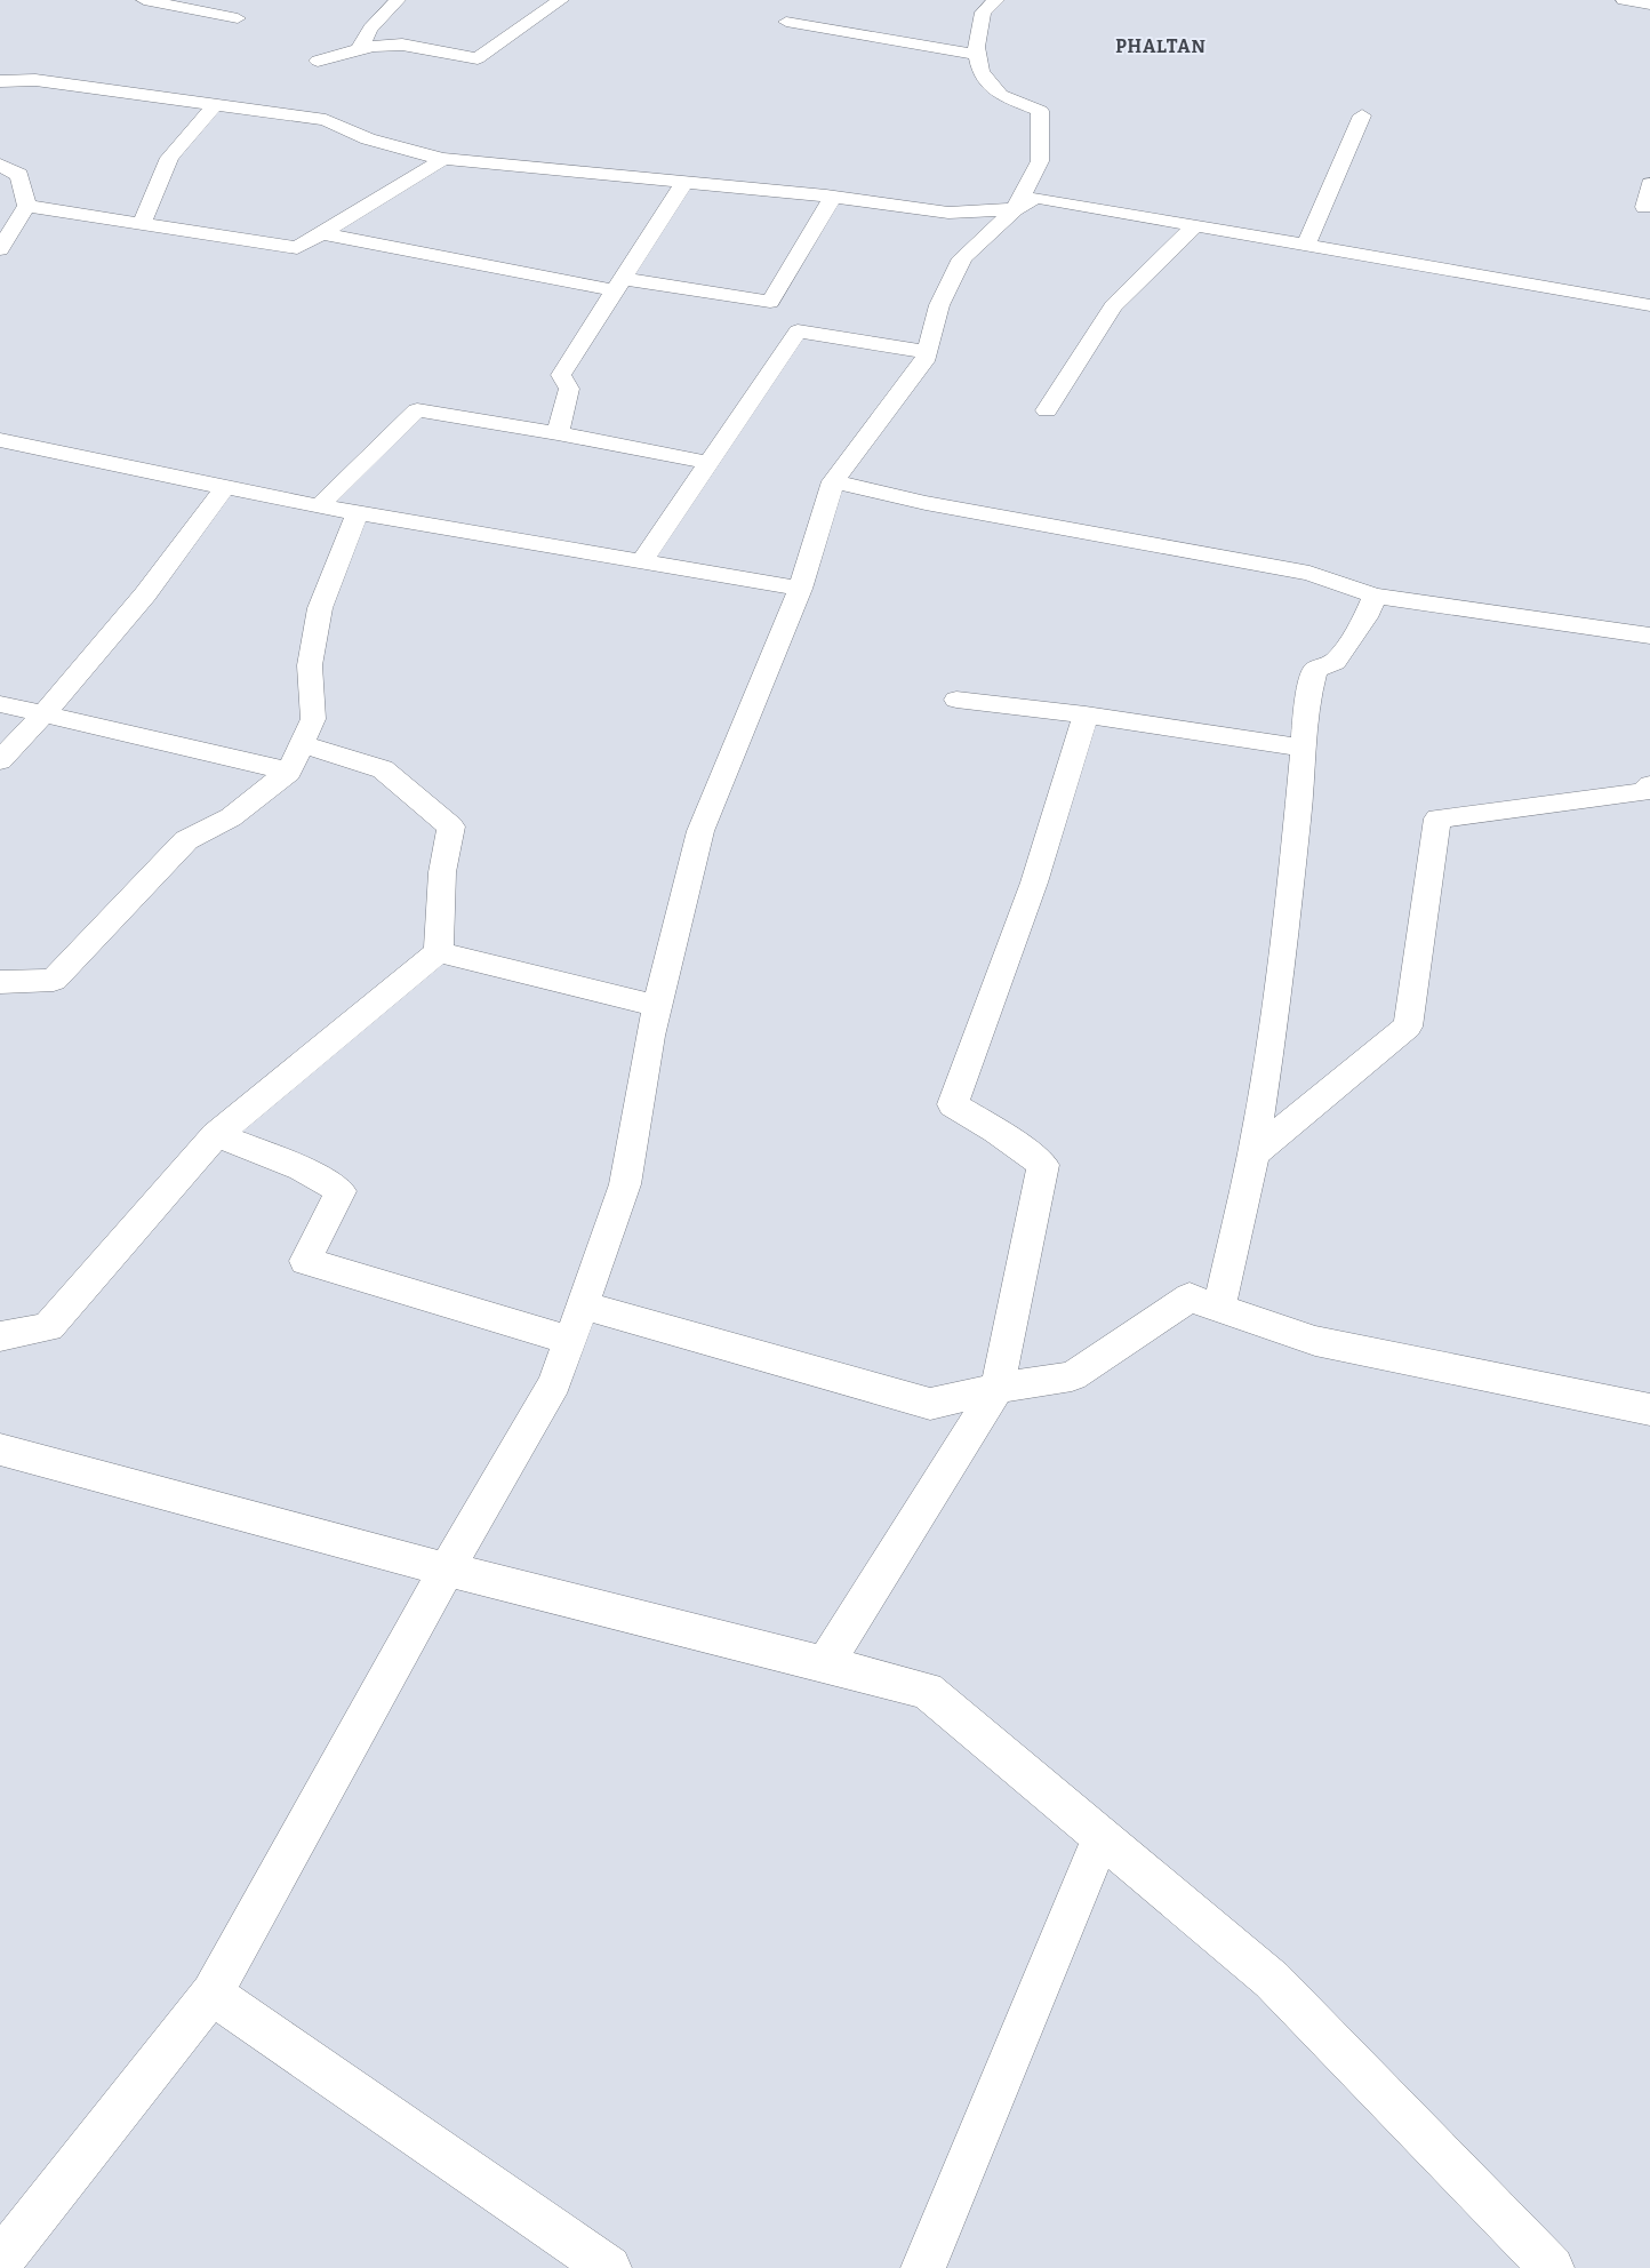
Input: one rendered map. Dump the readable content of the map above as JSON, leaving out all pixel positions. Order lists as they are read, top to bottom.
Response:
{
  "districts": ["PHALTAN"]
}
